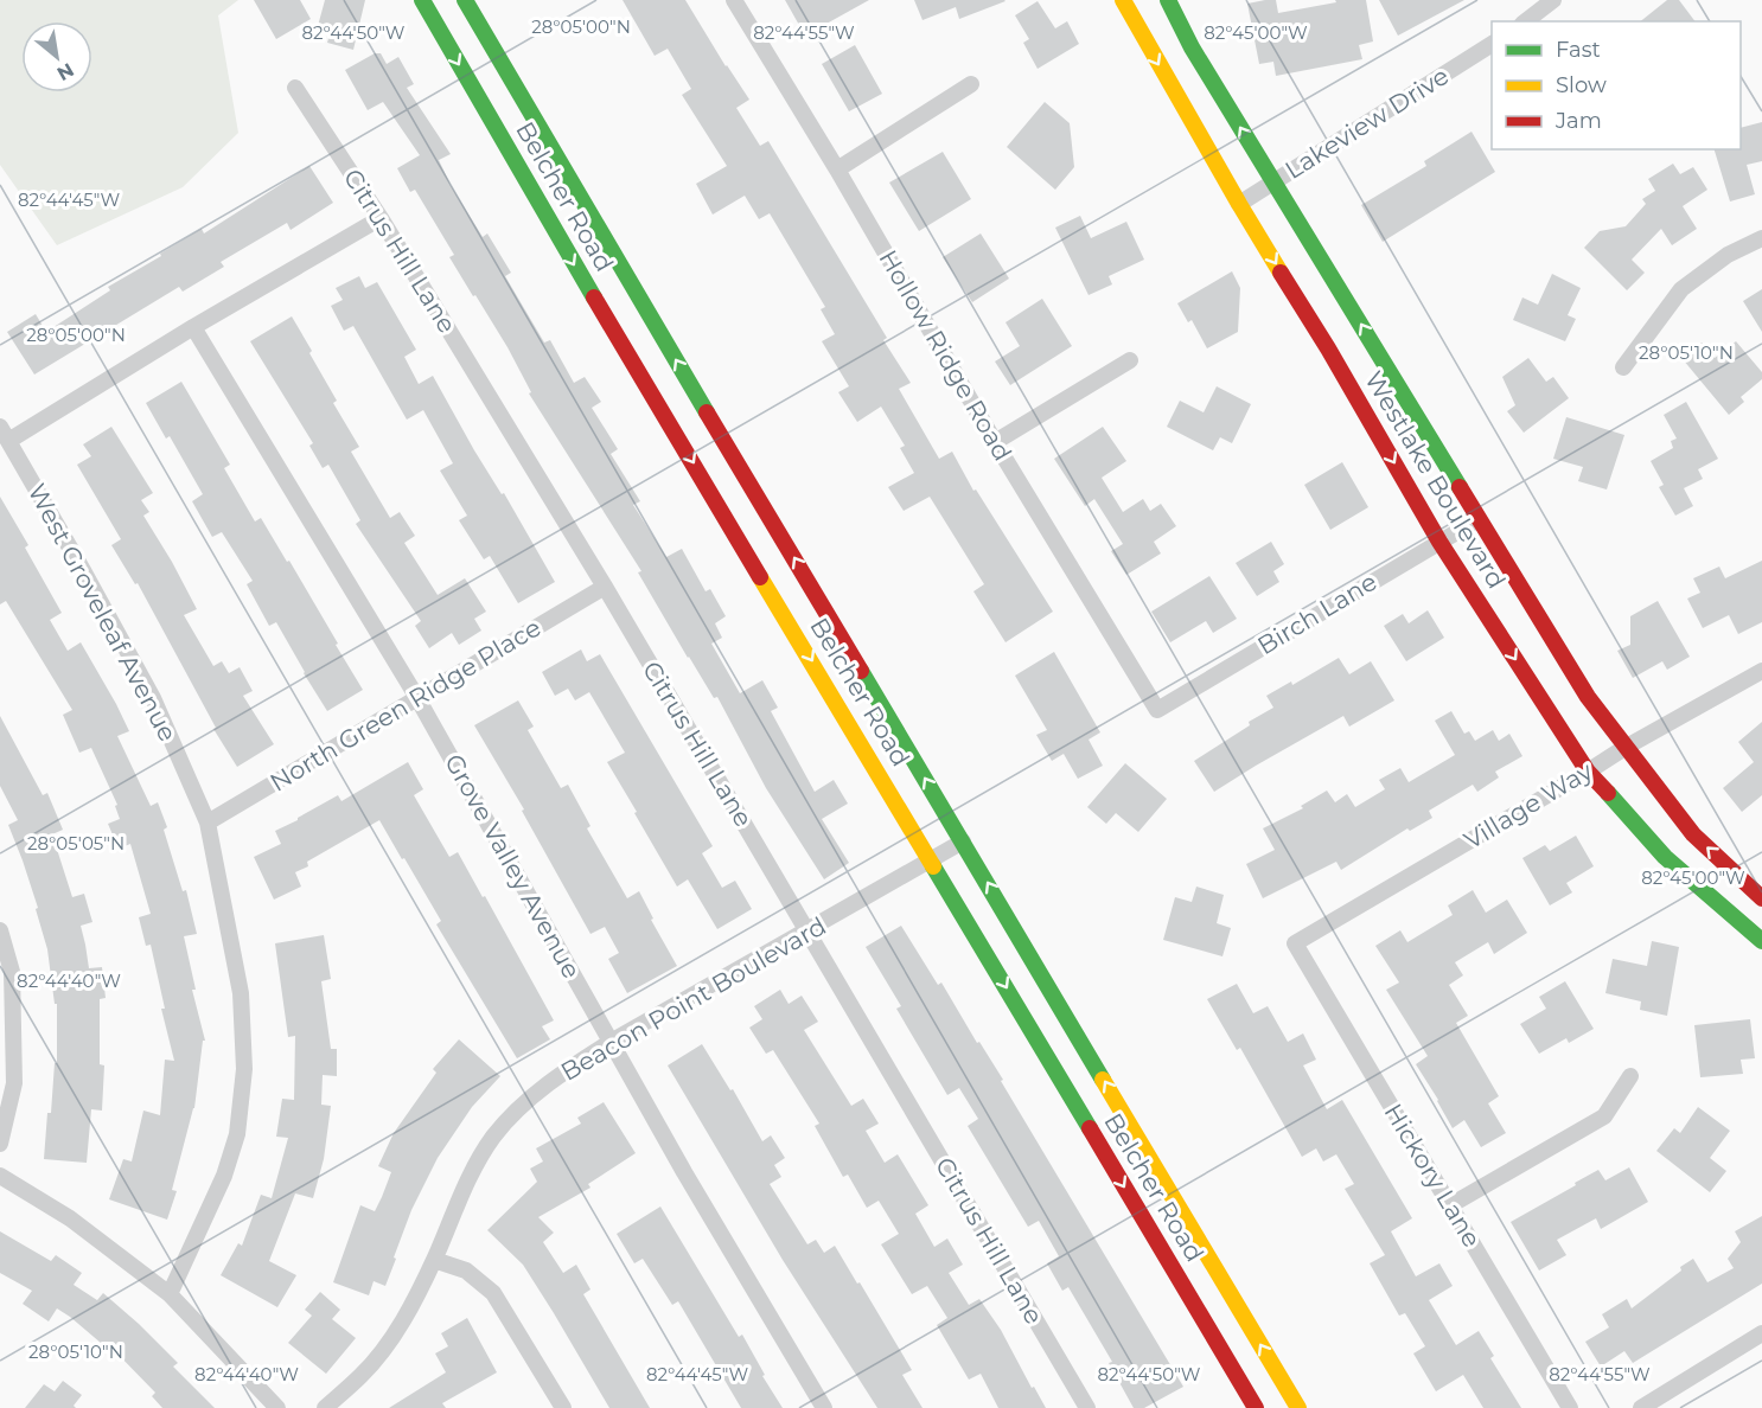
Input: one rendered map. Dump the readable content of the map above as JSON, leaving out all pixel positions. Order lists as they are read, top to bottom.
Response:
{
  "streets": {
    "main road": ["Belcher Road", "Westlake Boulevard"],
    "street": [
      "Lakeview Drive",
      "Citrus Hill Lane",
      "Hollow Ridge Road",
      "West Groveleaf Avenue",
      "Birch Lane",
      "North Green Ridge Place",
      "Village Way",
      "Grove Valley Avenue",
      "Beacon Point Boulevard",
      "Hickory Lane"
    ]
  },
  "crossings": [
    ["Lakeview Drive", "Westlake Boulevard"],
    ["Belcher Road", "Beacon Point Boulevard"],
    ["Citrus Hill Lane", "North Green Ridge Place"],
    ["Citrus Hill Lane", "Beacon Point Boulevard"],
    ["Hollow Ridge Road", "Birch Lane"],
    ["Westlake Boulevard", "Birch Lane"],
    ["Westlake Boulevard", "Village Way"],
    ["West Groveleaf Avenue", "North Green Ridge Place"],
    ["North Green Ridge Place", "Grove Valley Avenue"],
    ["Village Way", "Hickory Lane"],
    ["Grove Valley Avenue", "Beacon Point Boulevard"]
  ],
  "legend": ["Fast", "Slow", "Jam"],
  "north": "bottom right",
  "coordinates": [
    "28°05'00\"N",
    "82°44'55\"W",
    "82°44'50\"W",
    "82°45'00\"W",
    "82°44'45\"W",
    "28°05'10\"N",
    "28°05'05\"N",
    "82°44'40\"W"
  ]
}
